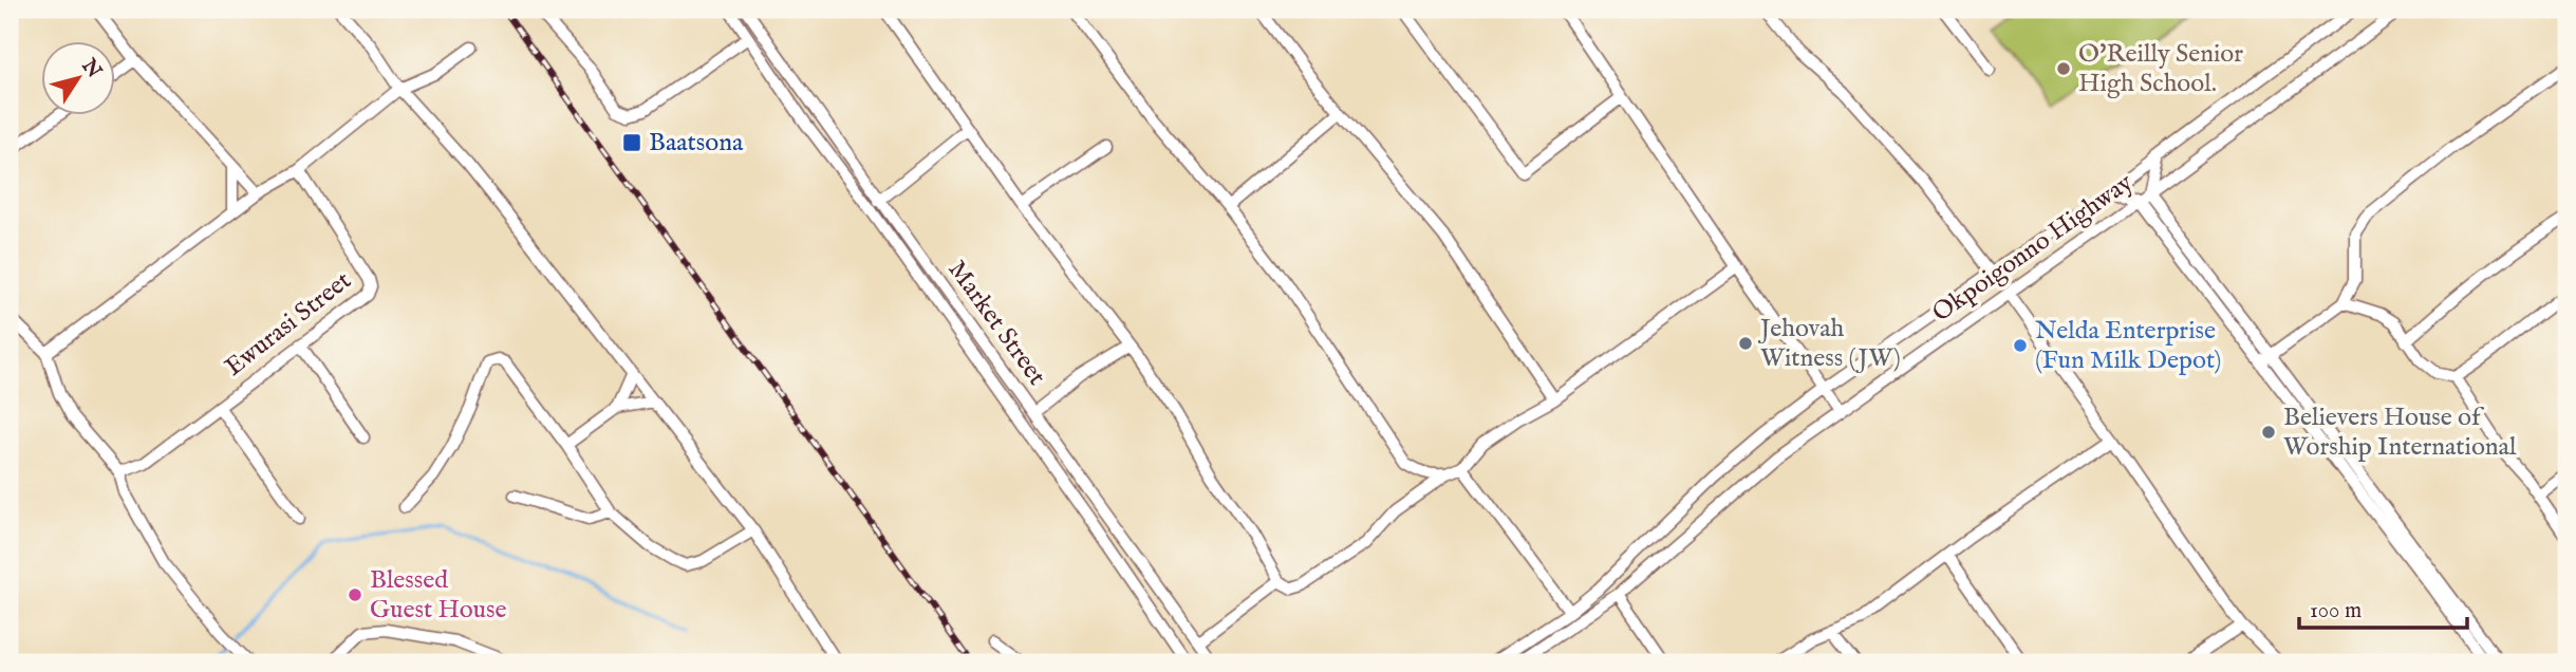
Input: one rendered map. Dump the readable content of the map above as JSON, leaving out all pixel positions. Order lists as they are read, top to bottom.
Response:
{
  "streets": {
    "street": ["Okpoigonno Highway", "Market Street", "Ewurasi Street"]
  },
  "places": {
    "other": [
      "O'Reilly Senior High School.",
      "Jehovah Witness (JW)",
      "Nelda Enterprise (Fun Milk Depot)",
      "Believers House of Worship International",
      "Blessed Guest House"
    ],
    "transit": ["Baatsona"]
  },
  "scale_bar": "100 m",
  "north": "top right"
}
